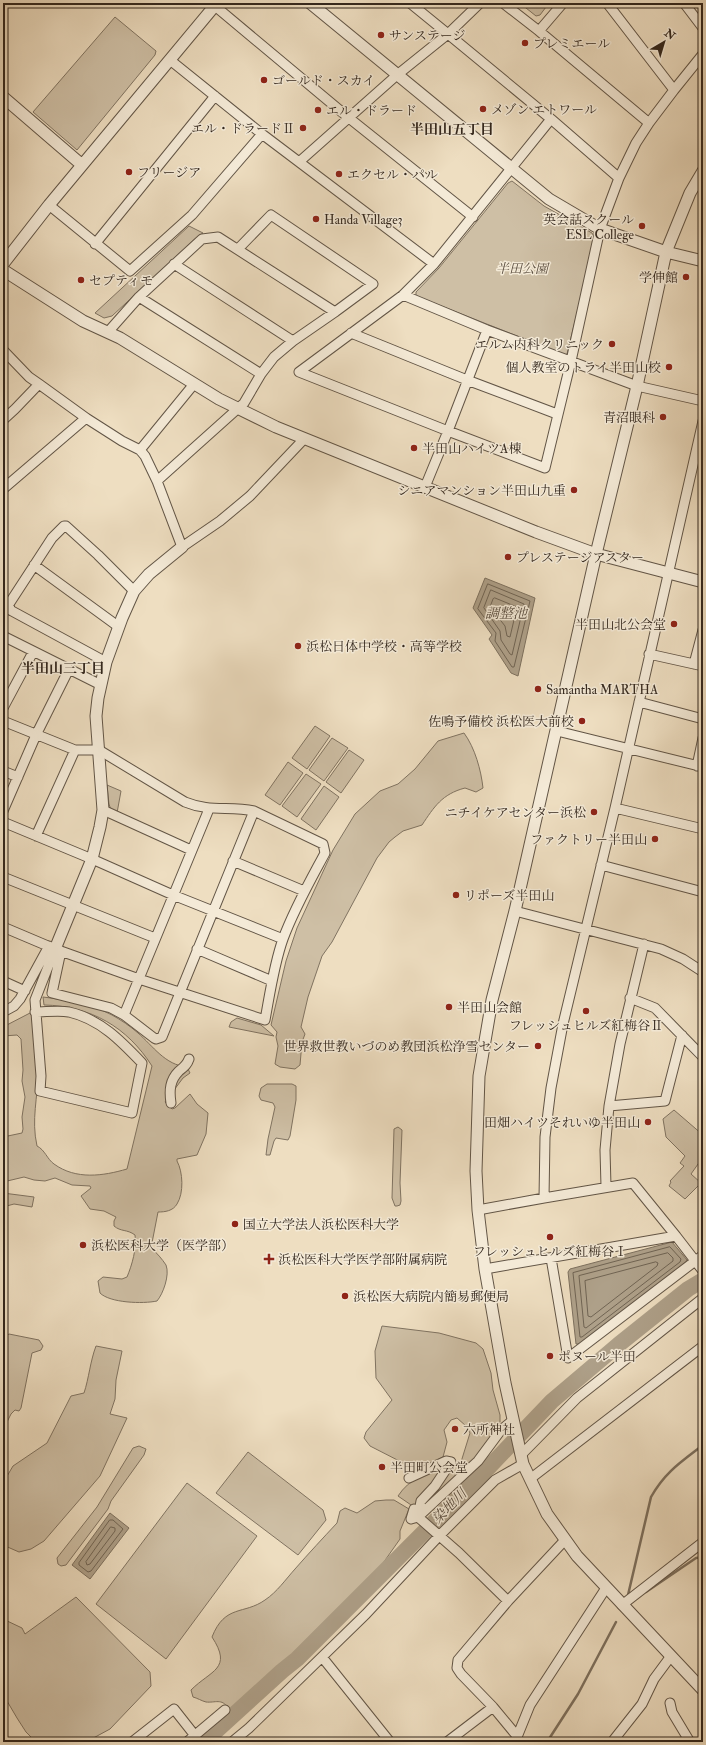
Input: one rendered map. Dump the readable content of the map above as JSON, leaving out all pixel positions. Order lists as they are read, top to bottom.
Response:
{
  "districts": ["半田山五丁目", "半田山三丁目"],
  "water": ["調整池", "染地川"],
  "parks": ["半田公園"],
  "places": {
    "other": [
      "サンステージ",
      "プレミエール",
      "ゴールド・スカイ",
      "メゾン エトワール",
      "エル・ドラード",
      "エル・ドラードⅡ",
      "フリージア",
      "エクセル・パル",
      "Handa Village3",
      "英会話スクール ESL College",
      "学伸館",
      "セプティモ",
      "エルム内科クリニック",
      "個人教室のトライ半田山校",
      "青沼眼科",
      "半田山ハイツA棟",
      "シニアマンション半田山九重",
      "プレステージアスター",
      "半田山北公会堂",
      "浜松日体中学校・高等学校",
      "Samantha MARTHA",
      "佐鳴予備校 浜松医大前校",
      "ニチイケアセンター浜松",
      "ファクトリー半田山",
      "リポーズ半田山",
      "半田山会館",
      "フレッシュヒルズ紅梅谷Ⅱ",
      "世界救世教いづのめ教団浜松浄雪センター",
      "田畑ハイツそれいゆ半田山",
      "国立大学法人浜松医科大学",
      "フレッシュヒルズ紅梅谷Ⅰ",
      "浜松医科大学（医学部）",
      "浜松医大病院内簡易郵便局",
      "ポヌール半田",
      "六所神社",
      "半田町公会堂"
    ],
    "health": ["浜松医科大学医学部附属病院"]
  },
  "north": "top right"
}
